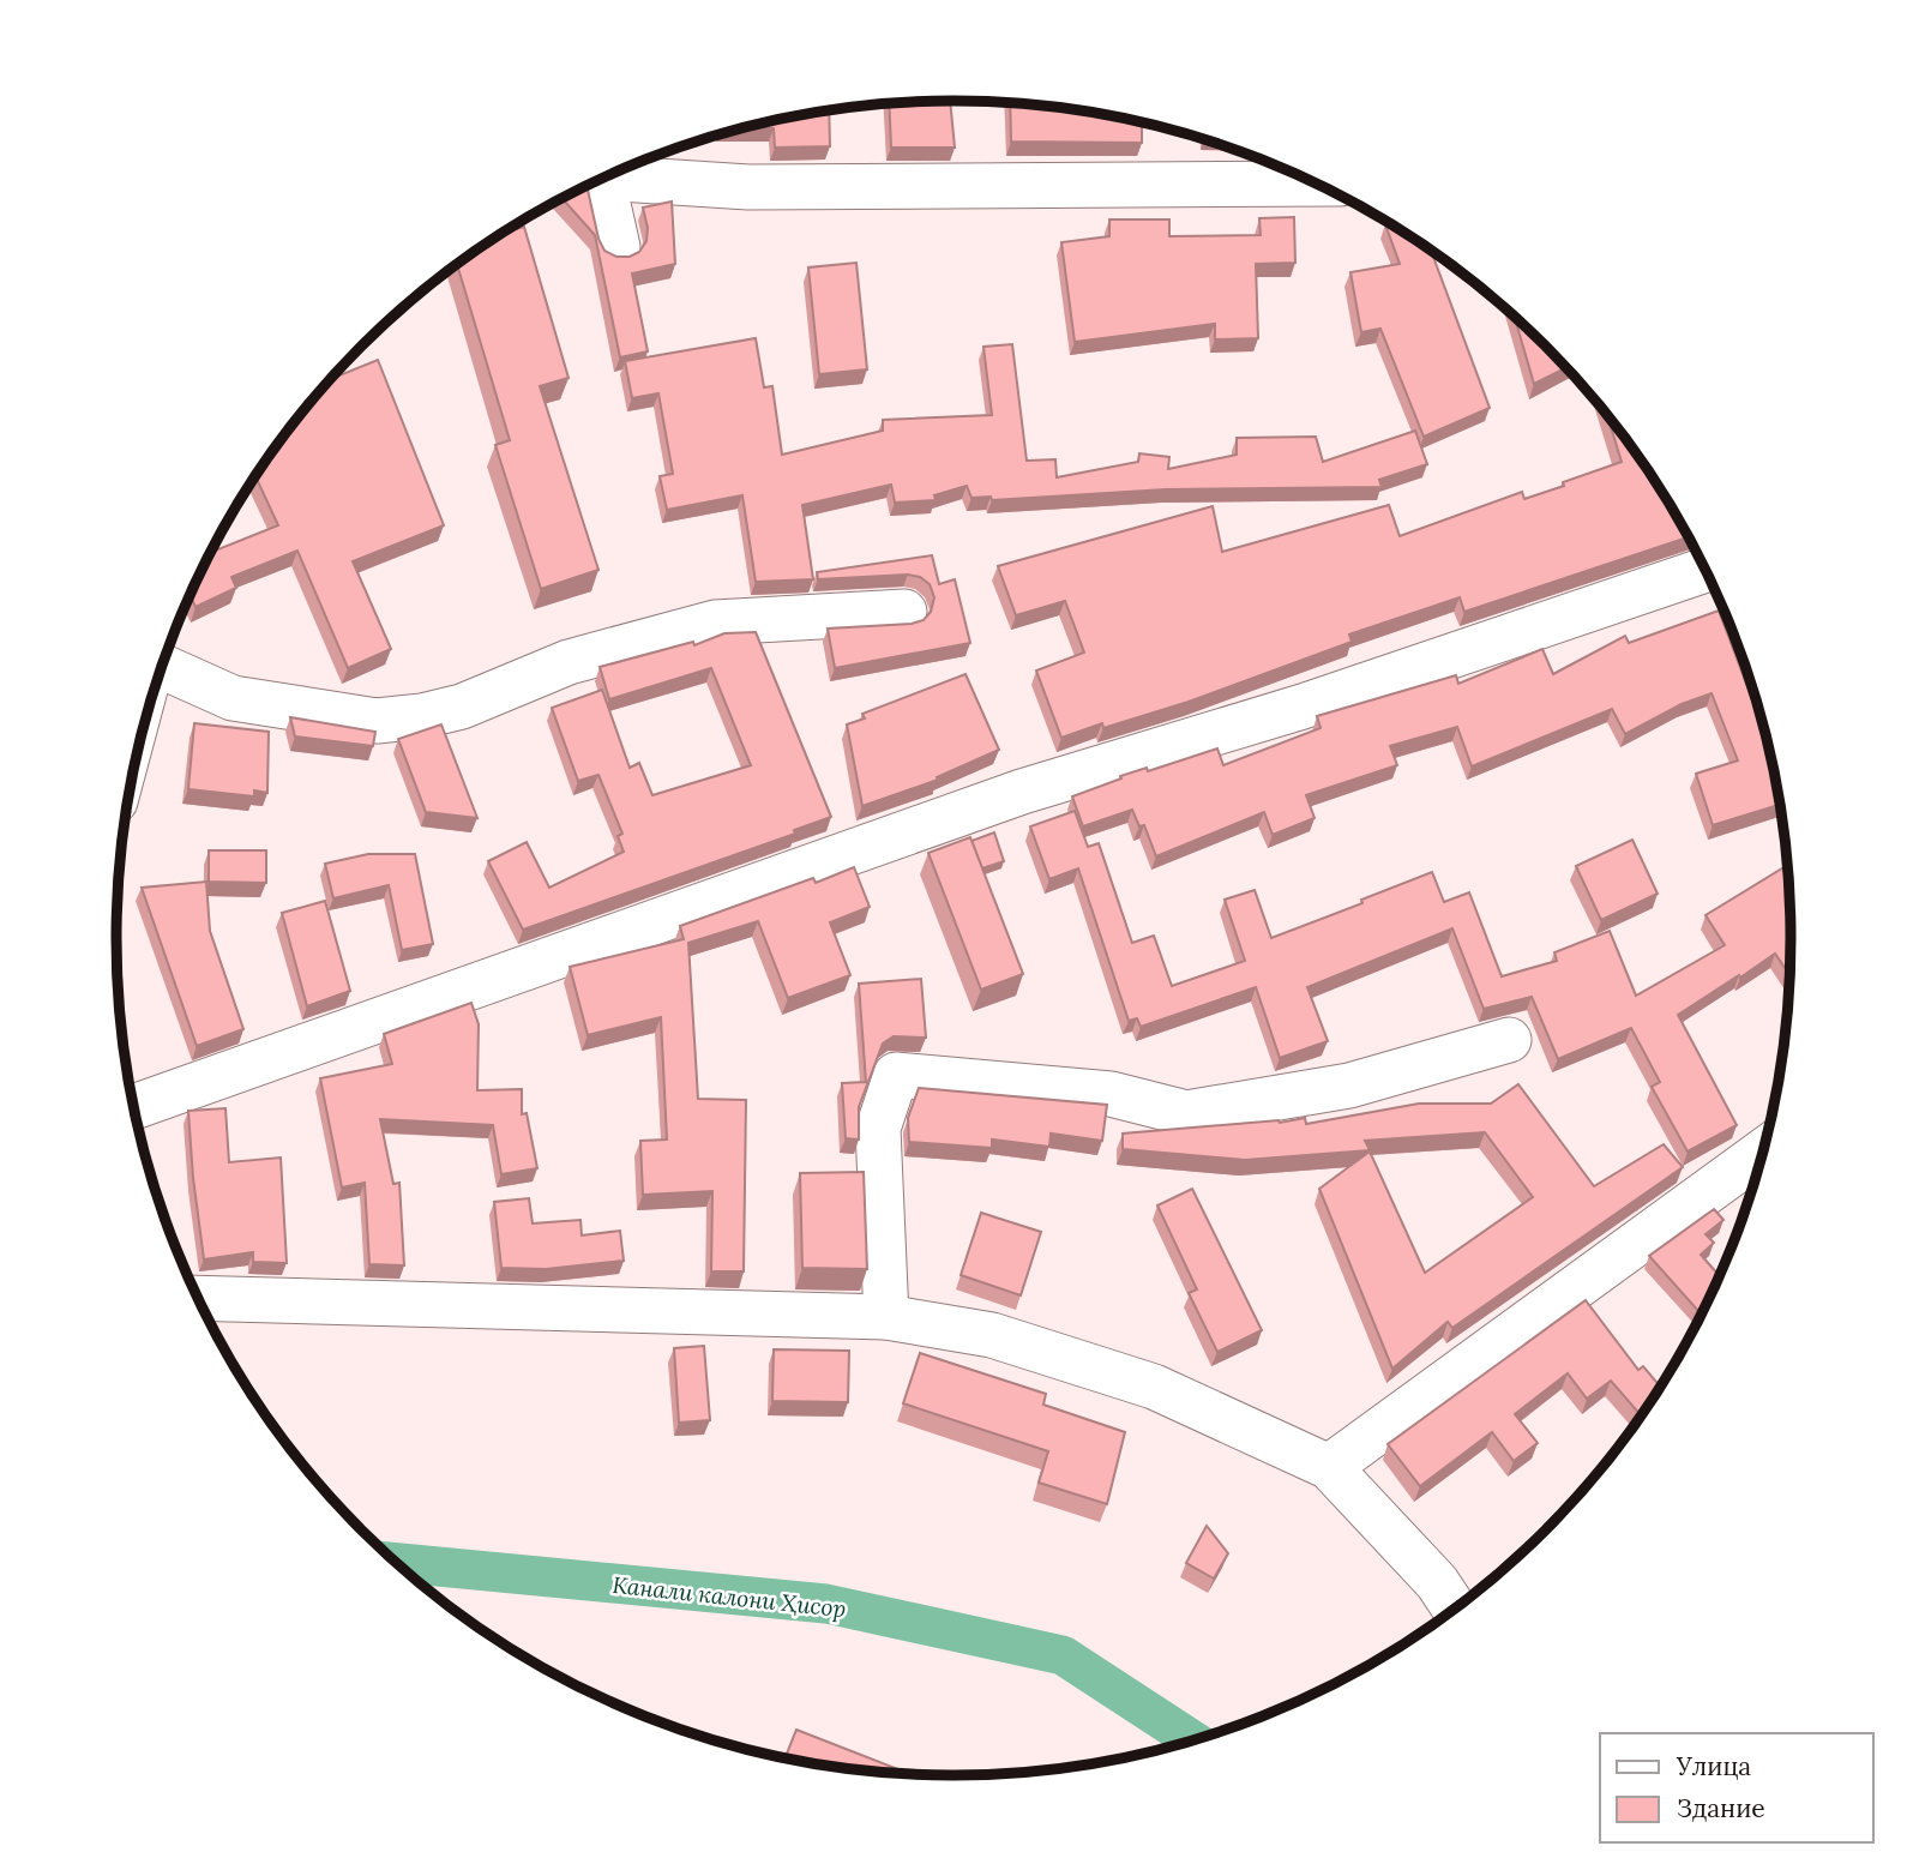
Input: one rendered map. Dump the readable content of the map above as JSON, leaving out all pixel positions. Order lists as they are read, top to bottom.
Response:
{
  "water": ["Канали калони Ҳисор"],
  "legend": ["Улица", "Здание"]
}
